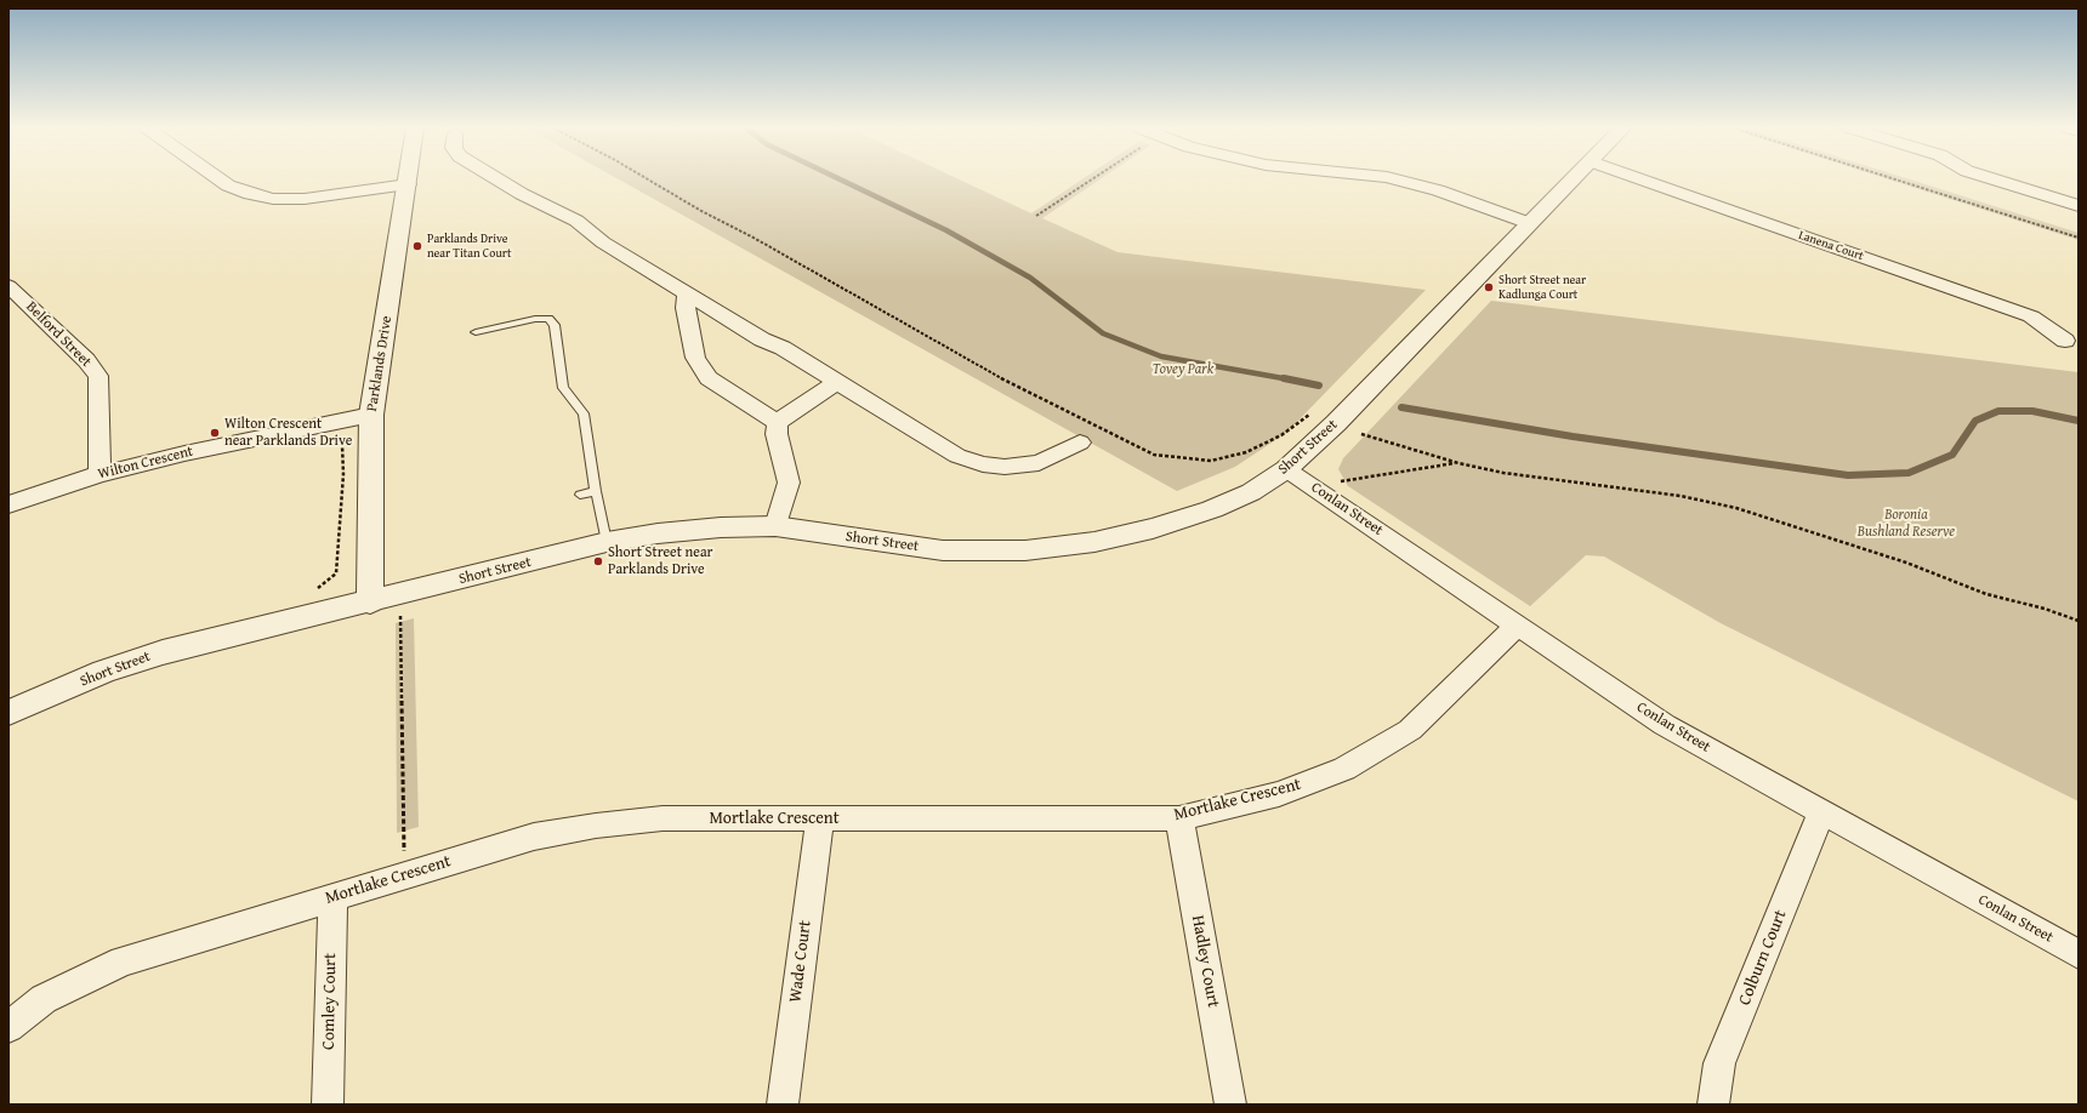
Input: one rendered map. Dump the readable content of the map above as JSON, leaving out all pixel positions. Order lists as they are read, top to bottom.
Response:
{
  "streets": {
    "street": [
      "Lanena Court",
      "Belford Street",
      "Parklands Drive",
      "Short Street",
      "Wilton Crescent",
      "Conlan Street",
      "Mortlake Crescent",
      "Colburn Court",
      "Wade Court",
      "Hadley Court",
      "Comley Court"
    ]
  },
  "crossings": [
    ["Belford Street", "Wilton Crescent"],
    ["Parklands Drive", "Short Street"],
    ["Parklands Drive", "Wilton Crescent"],
    ["Short Street", "Conlan Street"],
    ["Conlan Street", "Mortlake Crescent"],
    ["Conlan Street", "Colburn Court"],
    ["Mortlake Crescent", "Wade Court"],
    ["Mortlake Crescent", "Hadley Court"],
    ["Mortlake Crescent", "Comley Court"]
  ],
  "parks": ["Tovey Park", "Boronia Bushland Reserve"],
  "places": [
    "Parklands Drive near Titan Court",
    "Short Street near Kadlunga Court",
    "Wilton Crescent near Parklands Drive",
    "Short Street near Parklands Drive"
  ]
}
